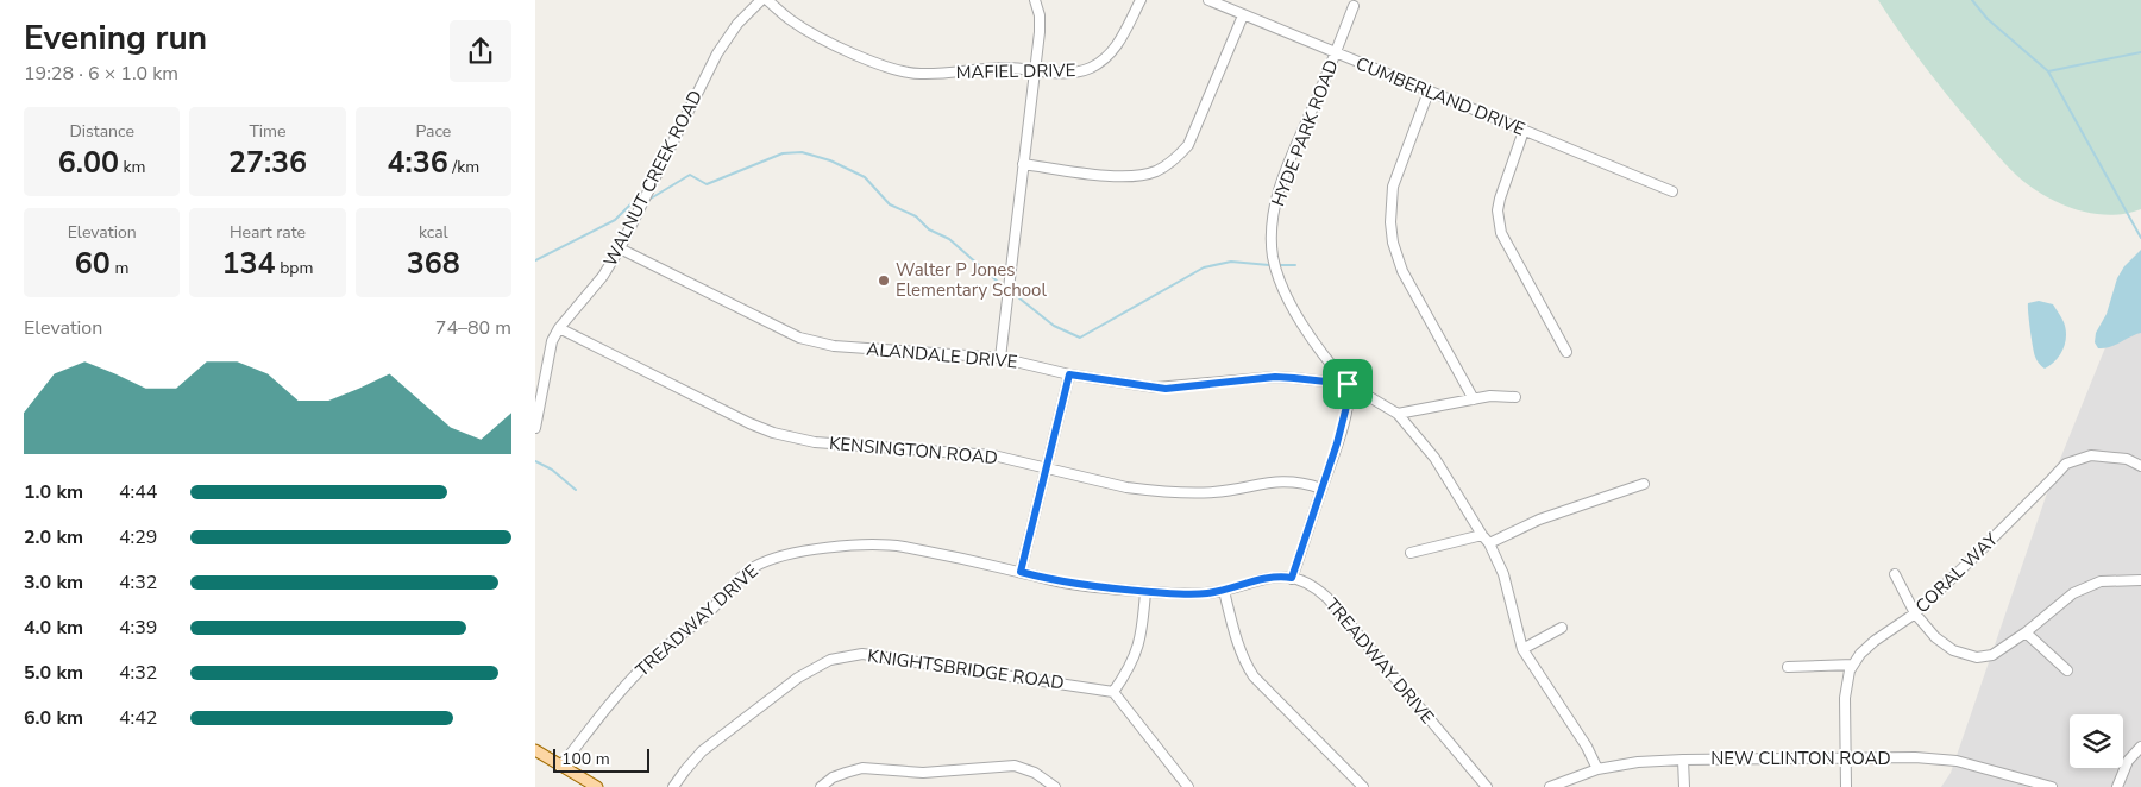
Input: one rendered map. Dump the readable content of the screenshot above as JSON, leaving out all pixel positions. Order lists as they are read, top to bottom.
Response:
{
  "streets": {
    "street": [
      "MAFIEL DRIVE",
      "CUMBERLAND DRIVE",
      "HYDE PARK ROAD",
      "WALNUT CREEK ROAD",
      "ALANDALE DRIVE",
      "KENSINGTON ROAD",
      "CORAL WAY",
      "TREADWAY DRIVE",
      "KNIGHTSBRIDGE ROAD",
      "NEW CLINTON ROAD"
    ]
  },
  "crossings": [
    ["CUMBERLAND DRIVE", "HYDE PARK ROAD"],
    ["HYDE PARK ROAD", "ALANDALE DRIVE"],
    ["WALNUT CREEK ROAD", "ALANDALE DRIVE"],
    ["WALNUT CREEK ROAD", "KENSINGTON ROAD"],
    ["ALANDALE DRIVE", "NEW CLINTON ROAD"],
    ["CORAL WAY", "NEW CLINTON ROAD"]
  ],
  "places": ["Walter P Jones Elementary School"],
  "scale_bar": "100 m",
  "page": {
    "heading": ["Evening run", "19:28 · 6 × 1.0 km"],
    "stats": [
      ["Distance", "6.00 km"],
      ["Time", "27:36"],
      ["Pace", "4:36 /km"],
      ["Elevation", "60 m"],
      ["Heart rate", "134 bpm"],
      ["kcal", "368"]
    ],
    "chart": ["Elevation", "74–80 m"],
    "list": [
      {
        "name": "1.0 km",
        "note": "4:44"
      },
      {
        "name": "2.0 km",
        "note": "4:29"
      },
      {
        "name": "3.0 km",
        "note": "4:32"
      },
      {
        "name": "4.0 km",
        "note": "4:39"
      },
      {
        "name": "5.0 km",
        "note": "4:32"
      },
      {
        "name": "6.0 km",
        "note": "4:42"
      }
    ],
    "scale": "100 m"
  }
}
